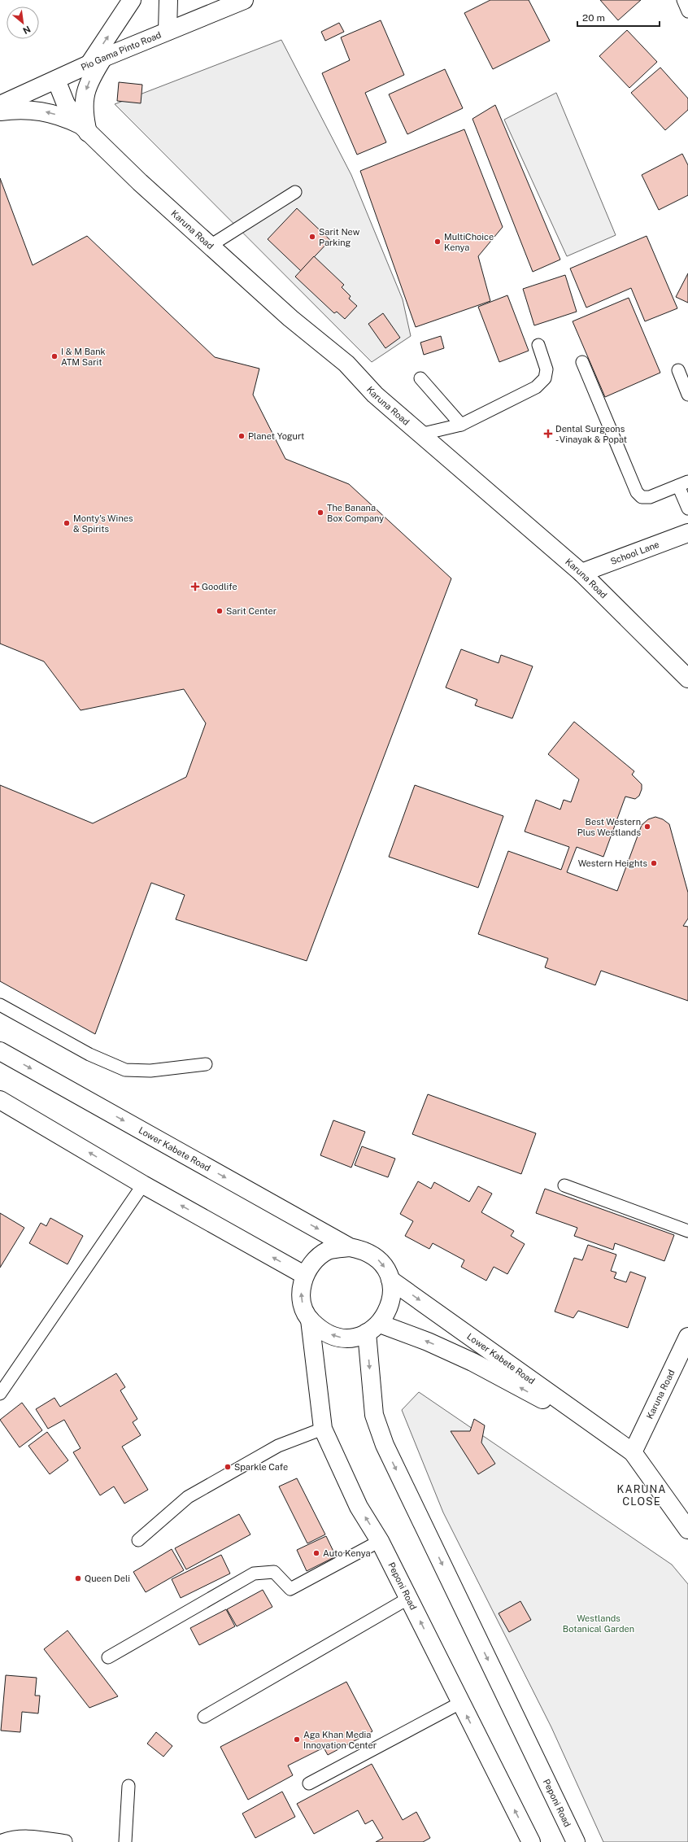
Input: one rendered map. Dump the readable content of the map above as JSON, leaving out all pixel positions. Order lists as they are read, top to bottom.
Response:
{
  "streets": {
    "main road": [
      "Pio Gama Pinto Road",
      "Karuna Road",
      "School Lane",
      "Lower Kabete Road",
      "Peponi Road"
    ]
  },
  "crossings": [
    ["Pio Gama Pinto Road", "Karuna Road"],
    ["Karuna Road", "School Lane"],
    ["Karuna Road", "Lower Kabete Road"],
    ["Lower Kabete Road", "Peponi Road"]
  ],
  "districts": ["KARUNA CLOSE"],
  "parks": ["Westlands Botanical Garden"],
  "places": {
    "other": [
      "Sarit New Parking",
      "MultiChoice Kenya",
      "I & M Bank ATM Sarit",
      "Planet Yogurt",
      "The Banana Box Company",
      "Monty's Wines & Spirits",
      "Sarit Center",
      "Best Western Plus Westlands",
      "Western Heights",
      "Sparkle Cafe",
      "Auto Kenya",
      "Queen Deli",
      "Aga Khan Media Innovation Center"
    ],
    "health": ["Dental Surgeons - Vinayak & Popat", "Goodlife"]
  },
  "scale_bar": "20 m",
  "north": "bottom right"
}
